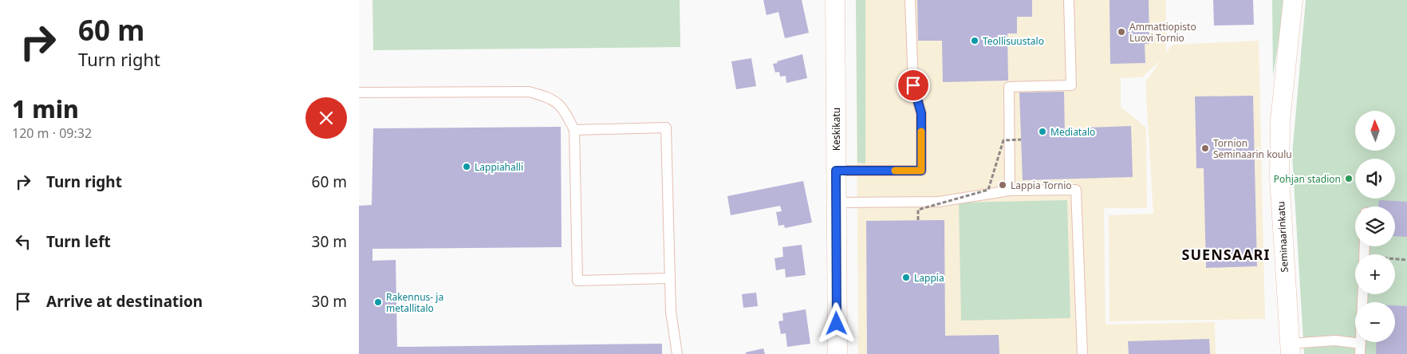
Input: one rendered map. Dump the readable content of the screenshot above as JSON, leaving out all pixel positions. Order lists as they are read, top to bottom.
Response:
{
  "streets": {
    "street": ["Keskikatu", "Seminaarinkatu"]
  },
  "districts": ["SUENSAARI"],
  "places": [
    "Ammattiopisto Luovi Tornio",
    "Teollisuustalo",
    "Mediatalo",
    "Tornion Seminaarin koulu",
    "Lappiahalli",
    "Pohjan stadion",
    "Lappia Tornio",
    "Lappia",
    "Rakennus- ja metallitalo"
  ],
  "north": "top",
  "page": {
    "turn": ["60 m", "Turn right"],
    "heading": ["1 min", "120 m · 09:32"],
    "map_buttons": ["+", "−"],
    "list": [
      {
        "name": "Turn right",
        "value": "60 m"
      },
      {
        "name": "Turn left",
        "value": "30 m"
      },
      {
        "name": "Arrive at destination",
        "value": "30 m"
      }
    ]
  }
}
